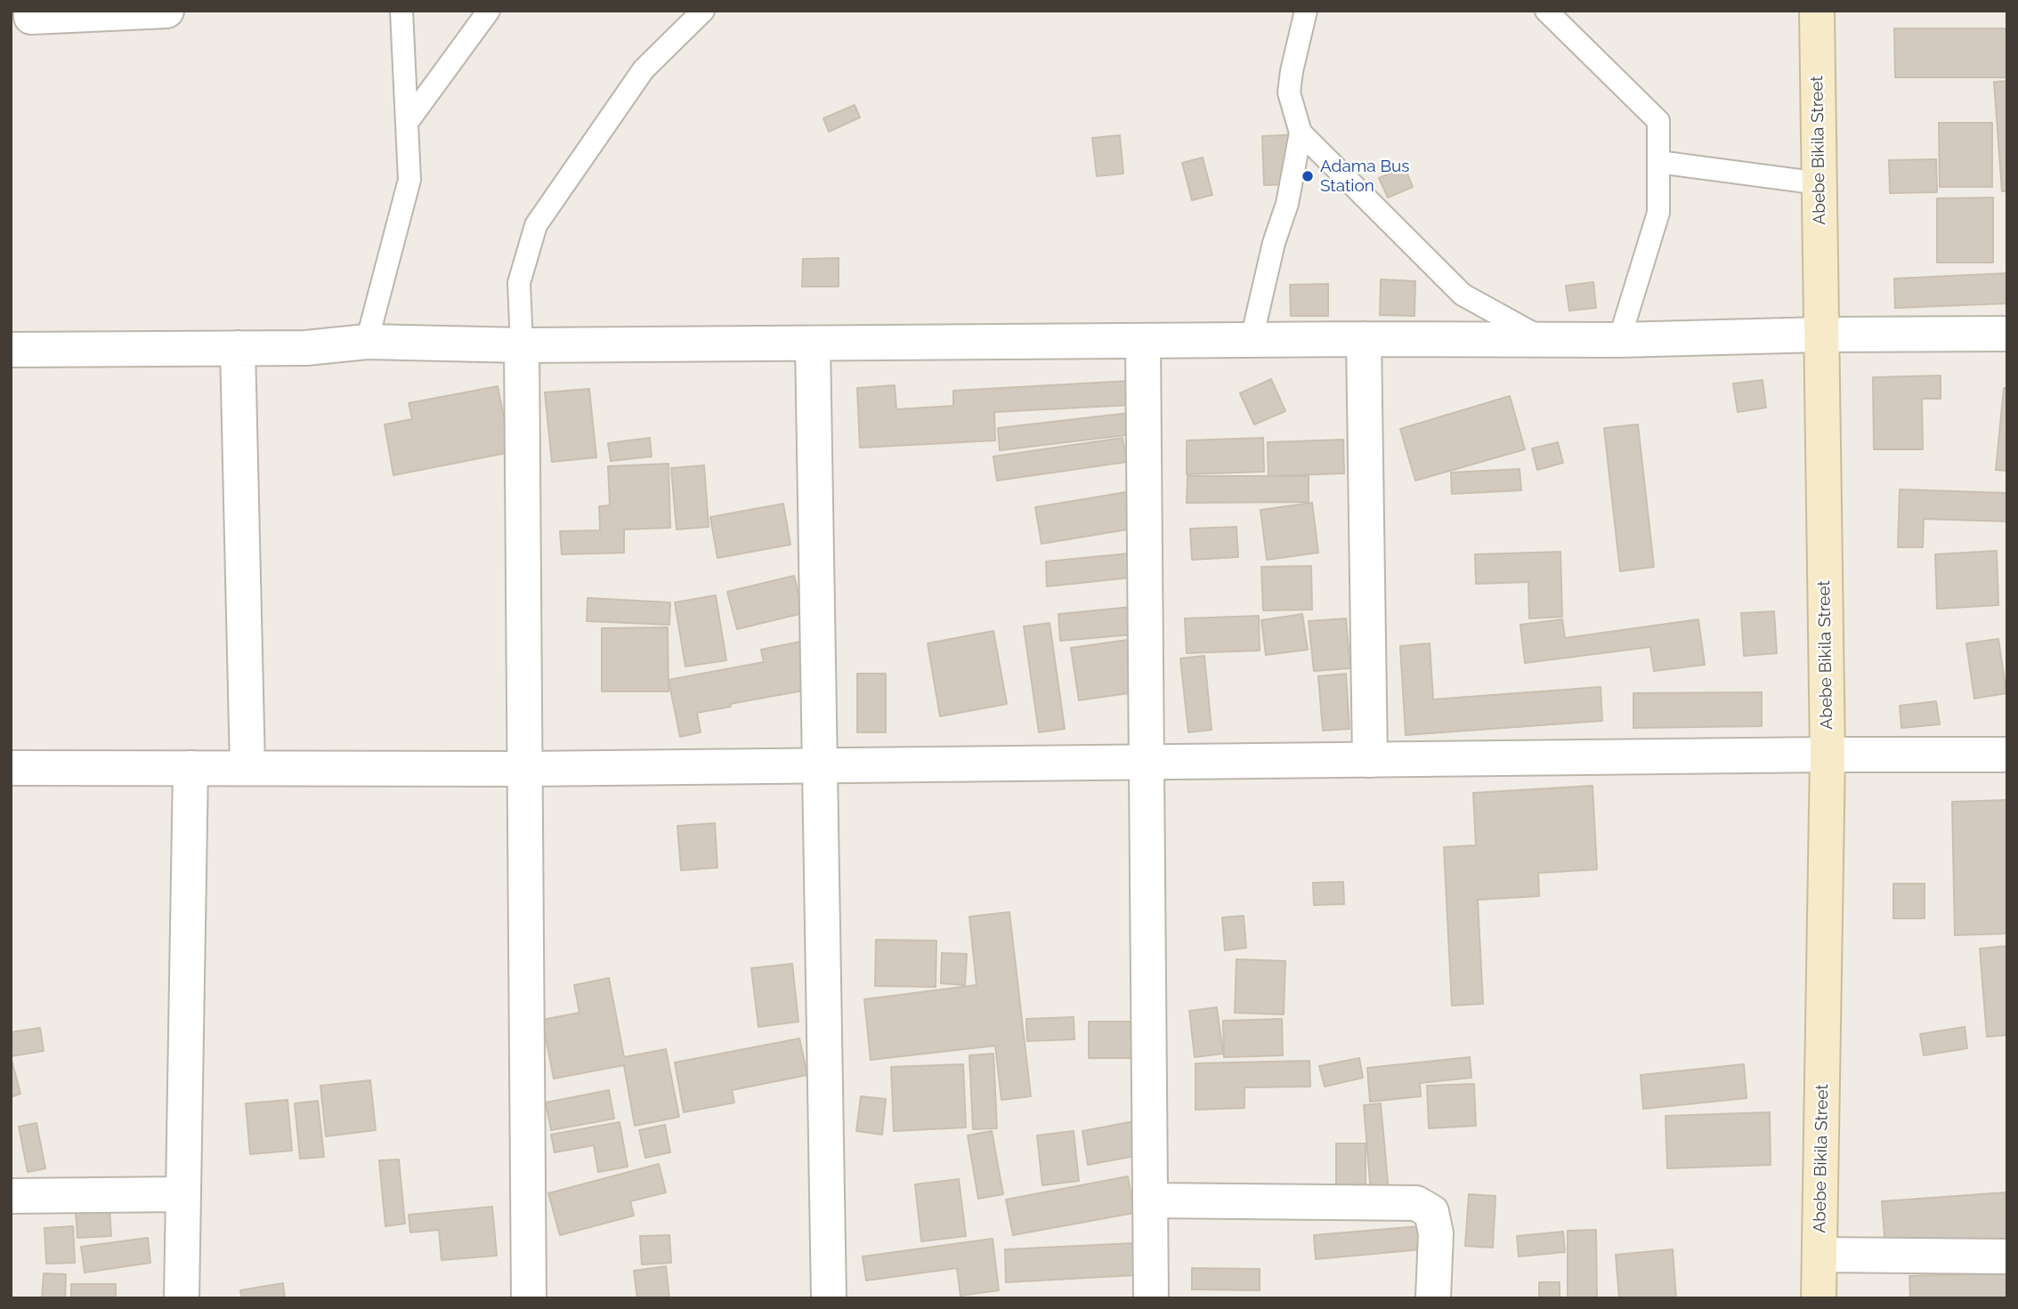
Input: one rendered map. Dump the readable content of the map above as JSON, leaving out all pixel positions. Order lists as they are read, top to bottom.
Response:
{
  "streets": {
    "main road": ["Abebe Bikila Street"]
  },
  "places": ["Adama Bus Station"]
}
